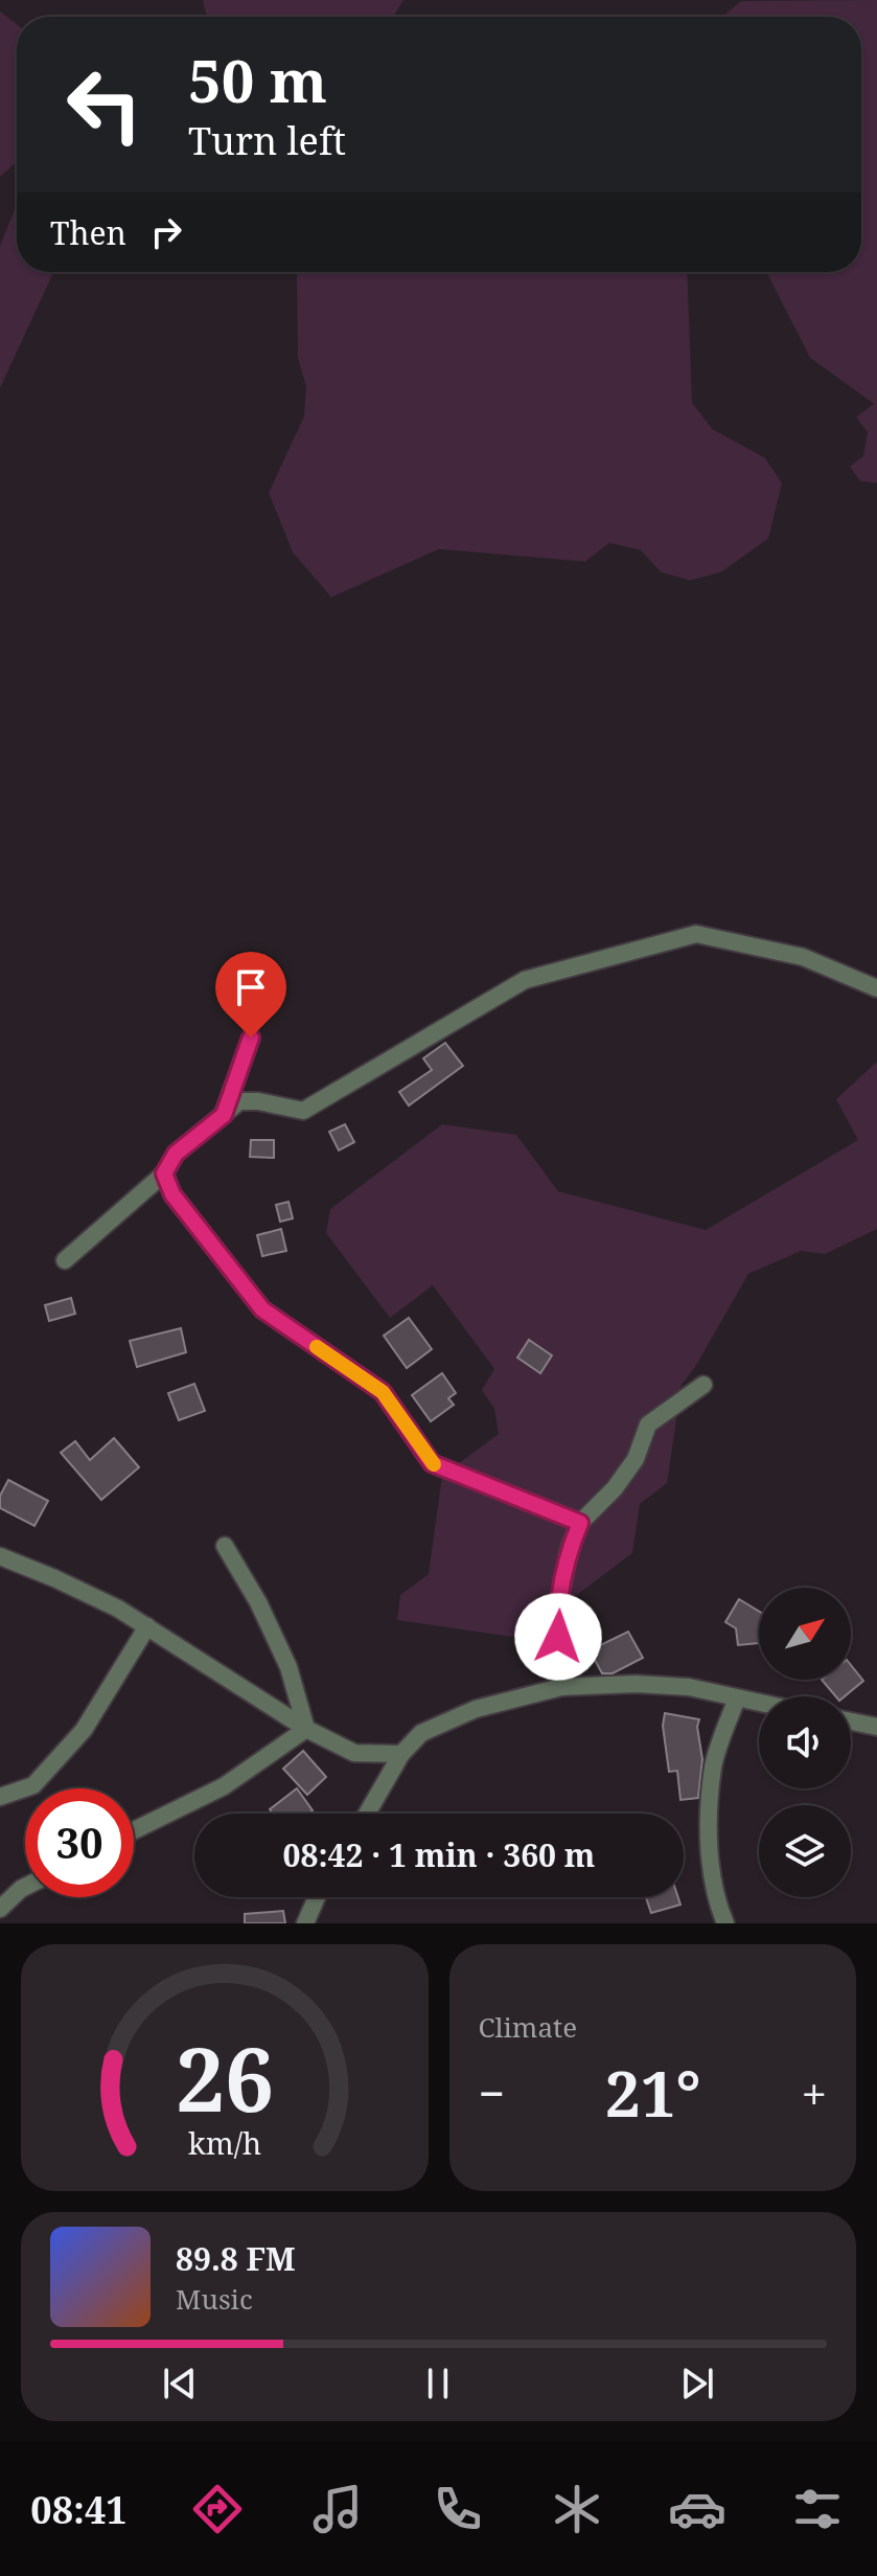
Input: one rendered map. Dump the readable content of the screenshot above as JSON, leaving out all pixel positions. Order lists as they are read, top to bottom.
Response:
{
  "north": "top right",
  "page": {
    "turn": ["50 m", "Turn left"],
    "then": "Then",
    "limit": "30",
    "trip": "08:42 · 1 min · 360 m",
    "tile": "Climate",
    "heat": ["−", "21°", "+"],
    "song": ["89.8 FM", "Music"],
    "tabs": "08:41",
    "gauge": ["26", "km/h"]
  }
}
